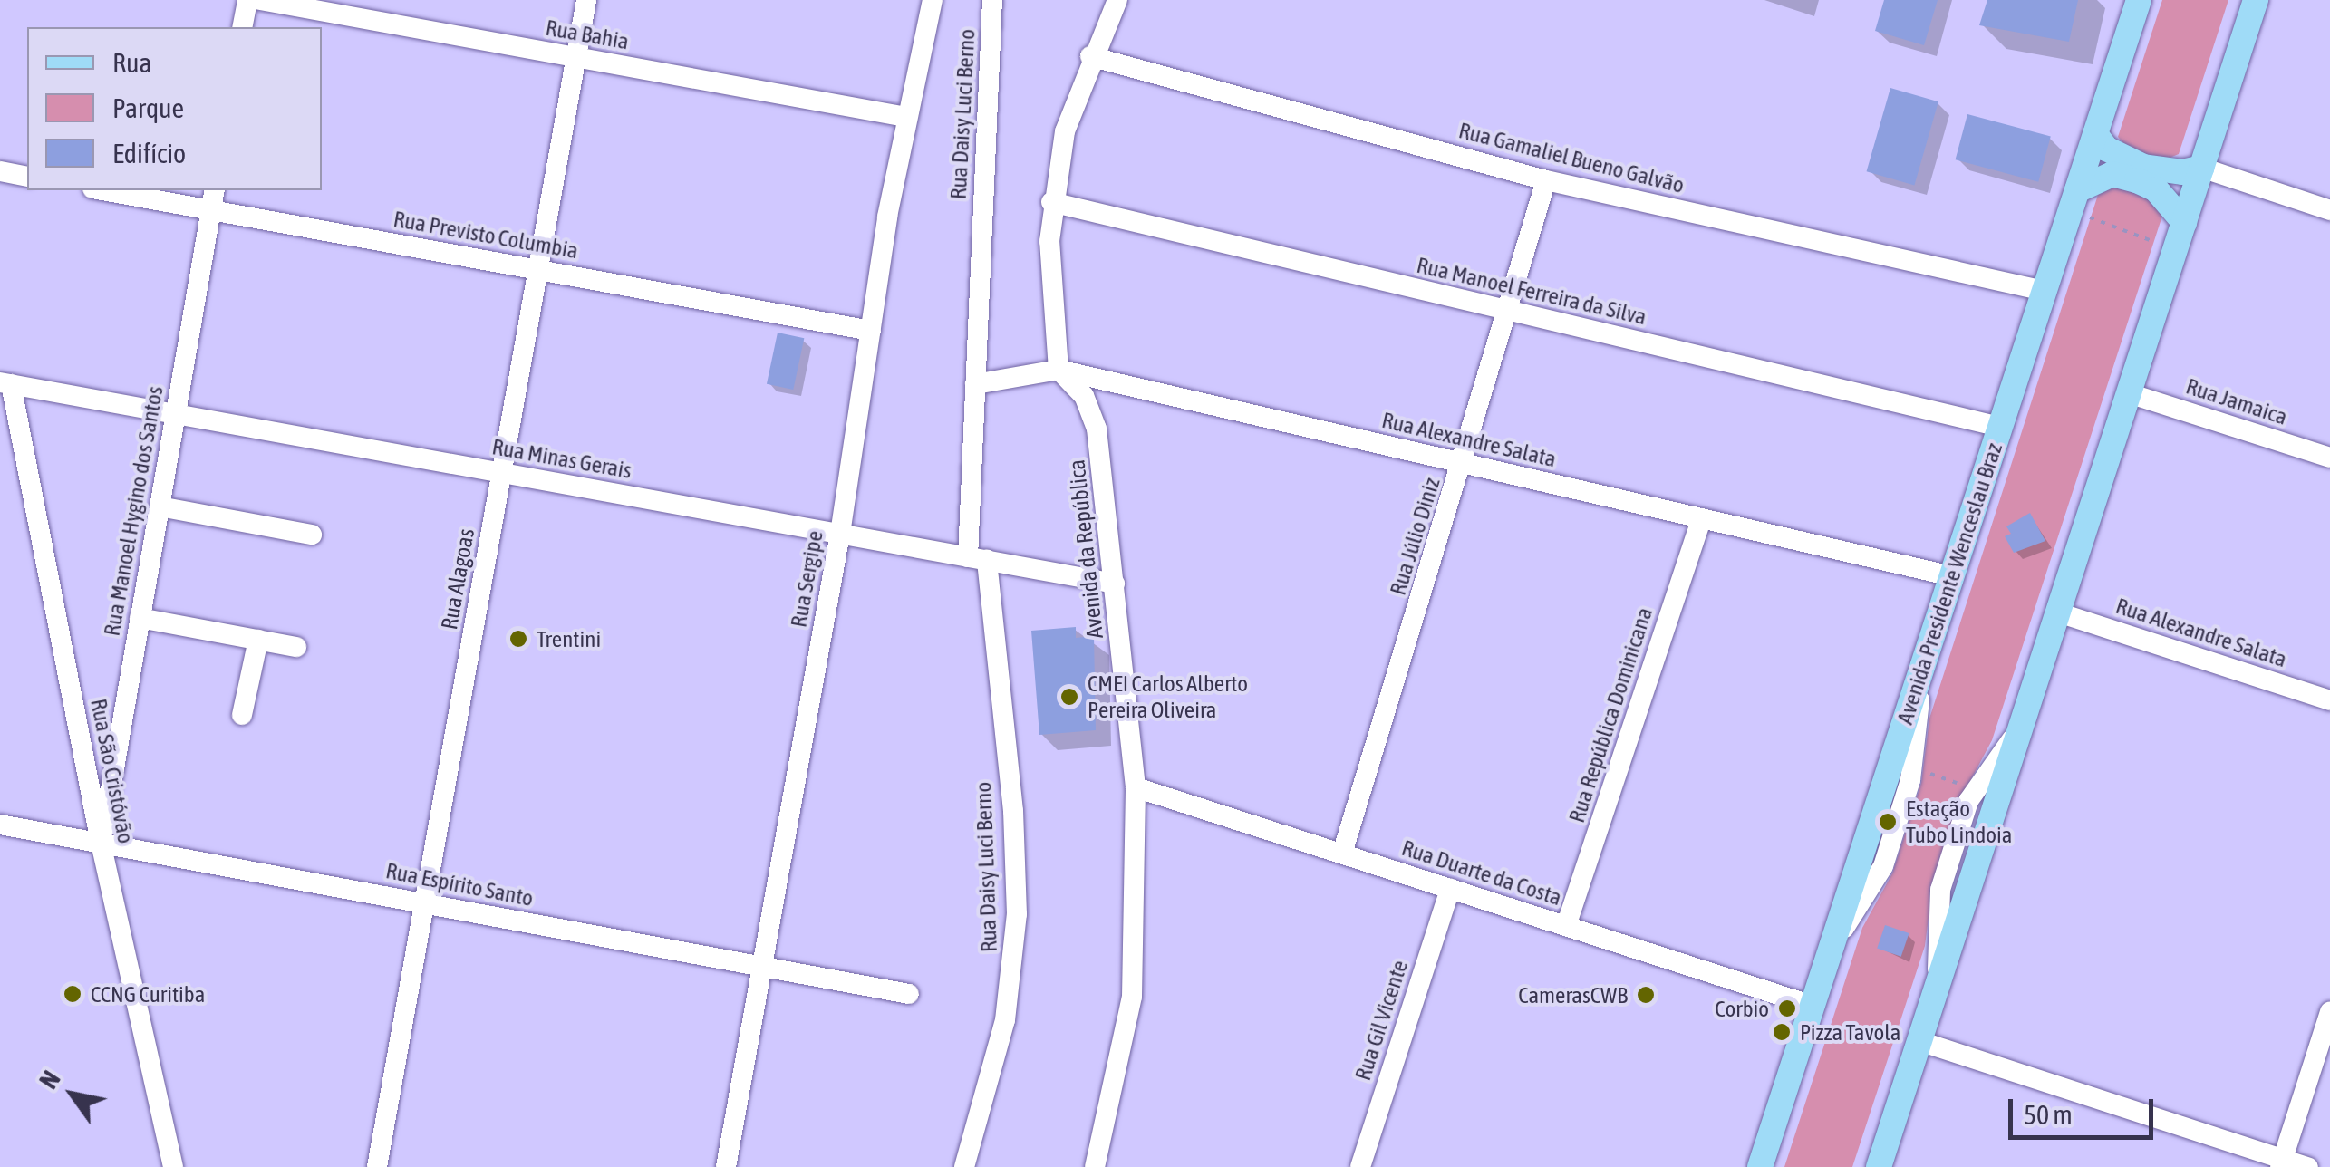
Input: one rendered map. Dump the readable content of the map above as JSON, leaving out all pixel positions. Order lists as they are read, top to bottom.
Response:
{
  "streets": {
    "main road": ["Avenida Presidente Wenceslau Braz"],
    "street": [
      "Rua Bahia",
      "Rua Daisy Luci Berno",
      "Rua Gamaliel Bueno Galvão",
      "Rua Previsto Columbia",
      "Rua Manoel Ferreira da Silva",
      "Rua Jamaica",
      "Rua Alexandre Salata",
      "Rua Minas Gerais",
      "Rua Manoel Hygino dos Santos",
      "Rua Júlio Diniz",
      "Avenida da República",
      "Rua Alagoas",
      "Rua Sergipe",
      "Rua República Dominicana",
      "Rua São Cristóvão",
      "Rua Duarte da Costa",
      "Rua Espírito Santo",
      "Rua Gil Vicente"
    ]
  },
  "crossings": [
    ["Rua Bahia", "Rua Alagoas"],
    ["Rua Bahia", "Rua Sergipe"],
    ["Rua Daisy Luci Berno", "Rua Alexandre Salata"],
    ["Rua Daisy Luci Berno", "Rua Minas Gerais"],
    ["Rua Gamaliel Bueno Galvão", "Rua Júlio Diniz"],
    ["Rua Gamaliel Bueno Galvão", "Avenida Presidente Wenceslau Braz"],
    ["Rua Previsto Columbia", "Rua Manoel Hygino dos Santos"],
    ["Rua Previsto Columbia", "Rua Alagoas"],
    ["Rua Previsto Columbia", "Rua Sergipe"],
    ["Rua Manoel Ferreira da Silva", "Rua Júlio Diniz"],
    ["Rua Manoel Ferreira da Silva", "Avenida Presidente Wenceslau Braz"],
    ["Rua Alexandre Salata", "Rua Júlio Diniz"],
    ["Rua Alexandre Salata", "Avenida da República"],
    ["Rua Alexandre Salata", "Avenida Presidente Wenceslau Braz"],
    ["Rua Alexandre Salata", "Rua República Dominicana"],
    ["Rua Minas Gerais", "Rua Manoel Hygino dos Santos"],
    ["Rua Minas Gerais", "Avenida da República"],
    ["Rua Minas Gerais", "Rua Alagoas"],
    ["Rua Minas Gerais", "Rua Sergipe"],
    ["Rua Minas Gerais", "Rua São Cristóvão"],
    ["Rua Manoel Hygino dos Santos", "Rua São Cristóvão"],
    ["Rua Manoel Hygino dos Santos", "Rua Espírito Santo"],
    ["Rua Júlio Diniz", "Rua Duarte da Costa"],
    ["Avenida da República", "Rua Duarte da Costa"],
    ["Rua Alagoas", "Rua Espírito Santo"],
    ["Rua Sergipe", "Rua Espírito Santo"],
    ["Avenida Presidente Wenceslau Braz", "Rua Duarte da Costa"],
    ["Rua República Dominicana", "Rua Duarte da Costa"],
    ["Rua São Cristóvão", "Rua Espírito Santo"],
    ["Rua Duarte da Costa", "Rua Gil Vicente"]
  ],
  "places": [
    "Trentini",
    "CMEI Carlos Alberto Pereira Oliveira",
    "Estação Tubo Lindoia",
    "CCNG Curitiba",
    "CamerasCWB",
    "Corbio",
    "Pizza Tavola"
  ],
  "legend": ["Rua", "Parque", "Edifício"],
  "scale_bar": "50 m",
  "north": "top left"
}
